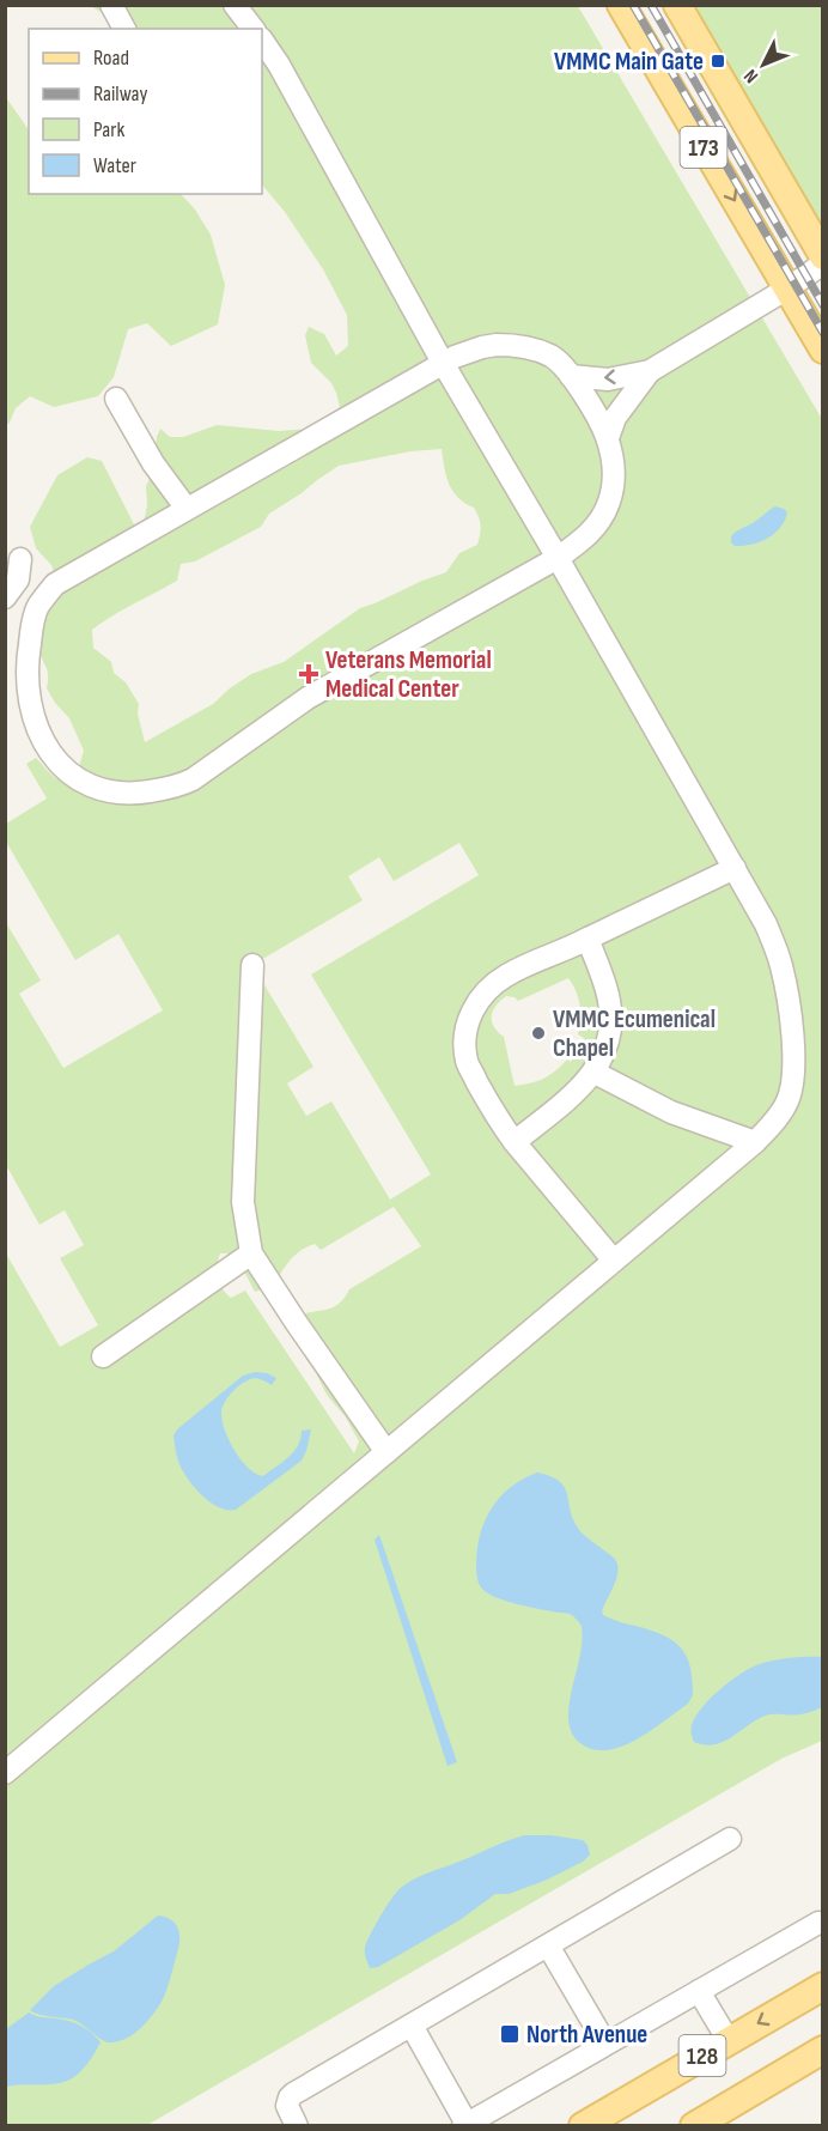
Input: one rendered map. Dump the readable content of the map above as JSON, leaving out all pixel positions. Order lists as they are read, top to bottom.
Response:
{
  "streets": {
    "main road": ["173", "128"]
  },
  "places": {
    "transit": ["VMMC Main Gate", "North Avenue"],
    "health": ["Veterans Memorial Medical Center"],
    "other": ["VMMC Ecumenical Chapel"]
  },
  "legend": [
    "Road",
    "Railway",
    "Park",
    "Water"
  ],
  "north": "bottom left"
}
